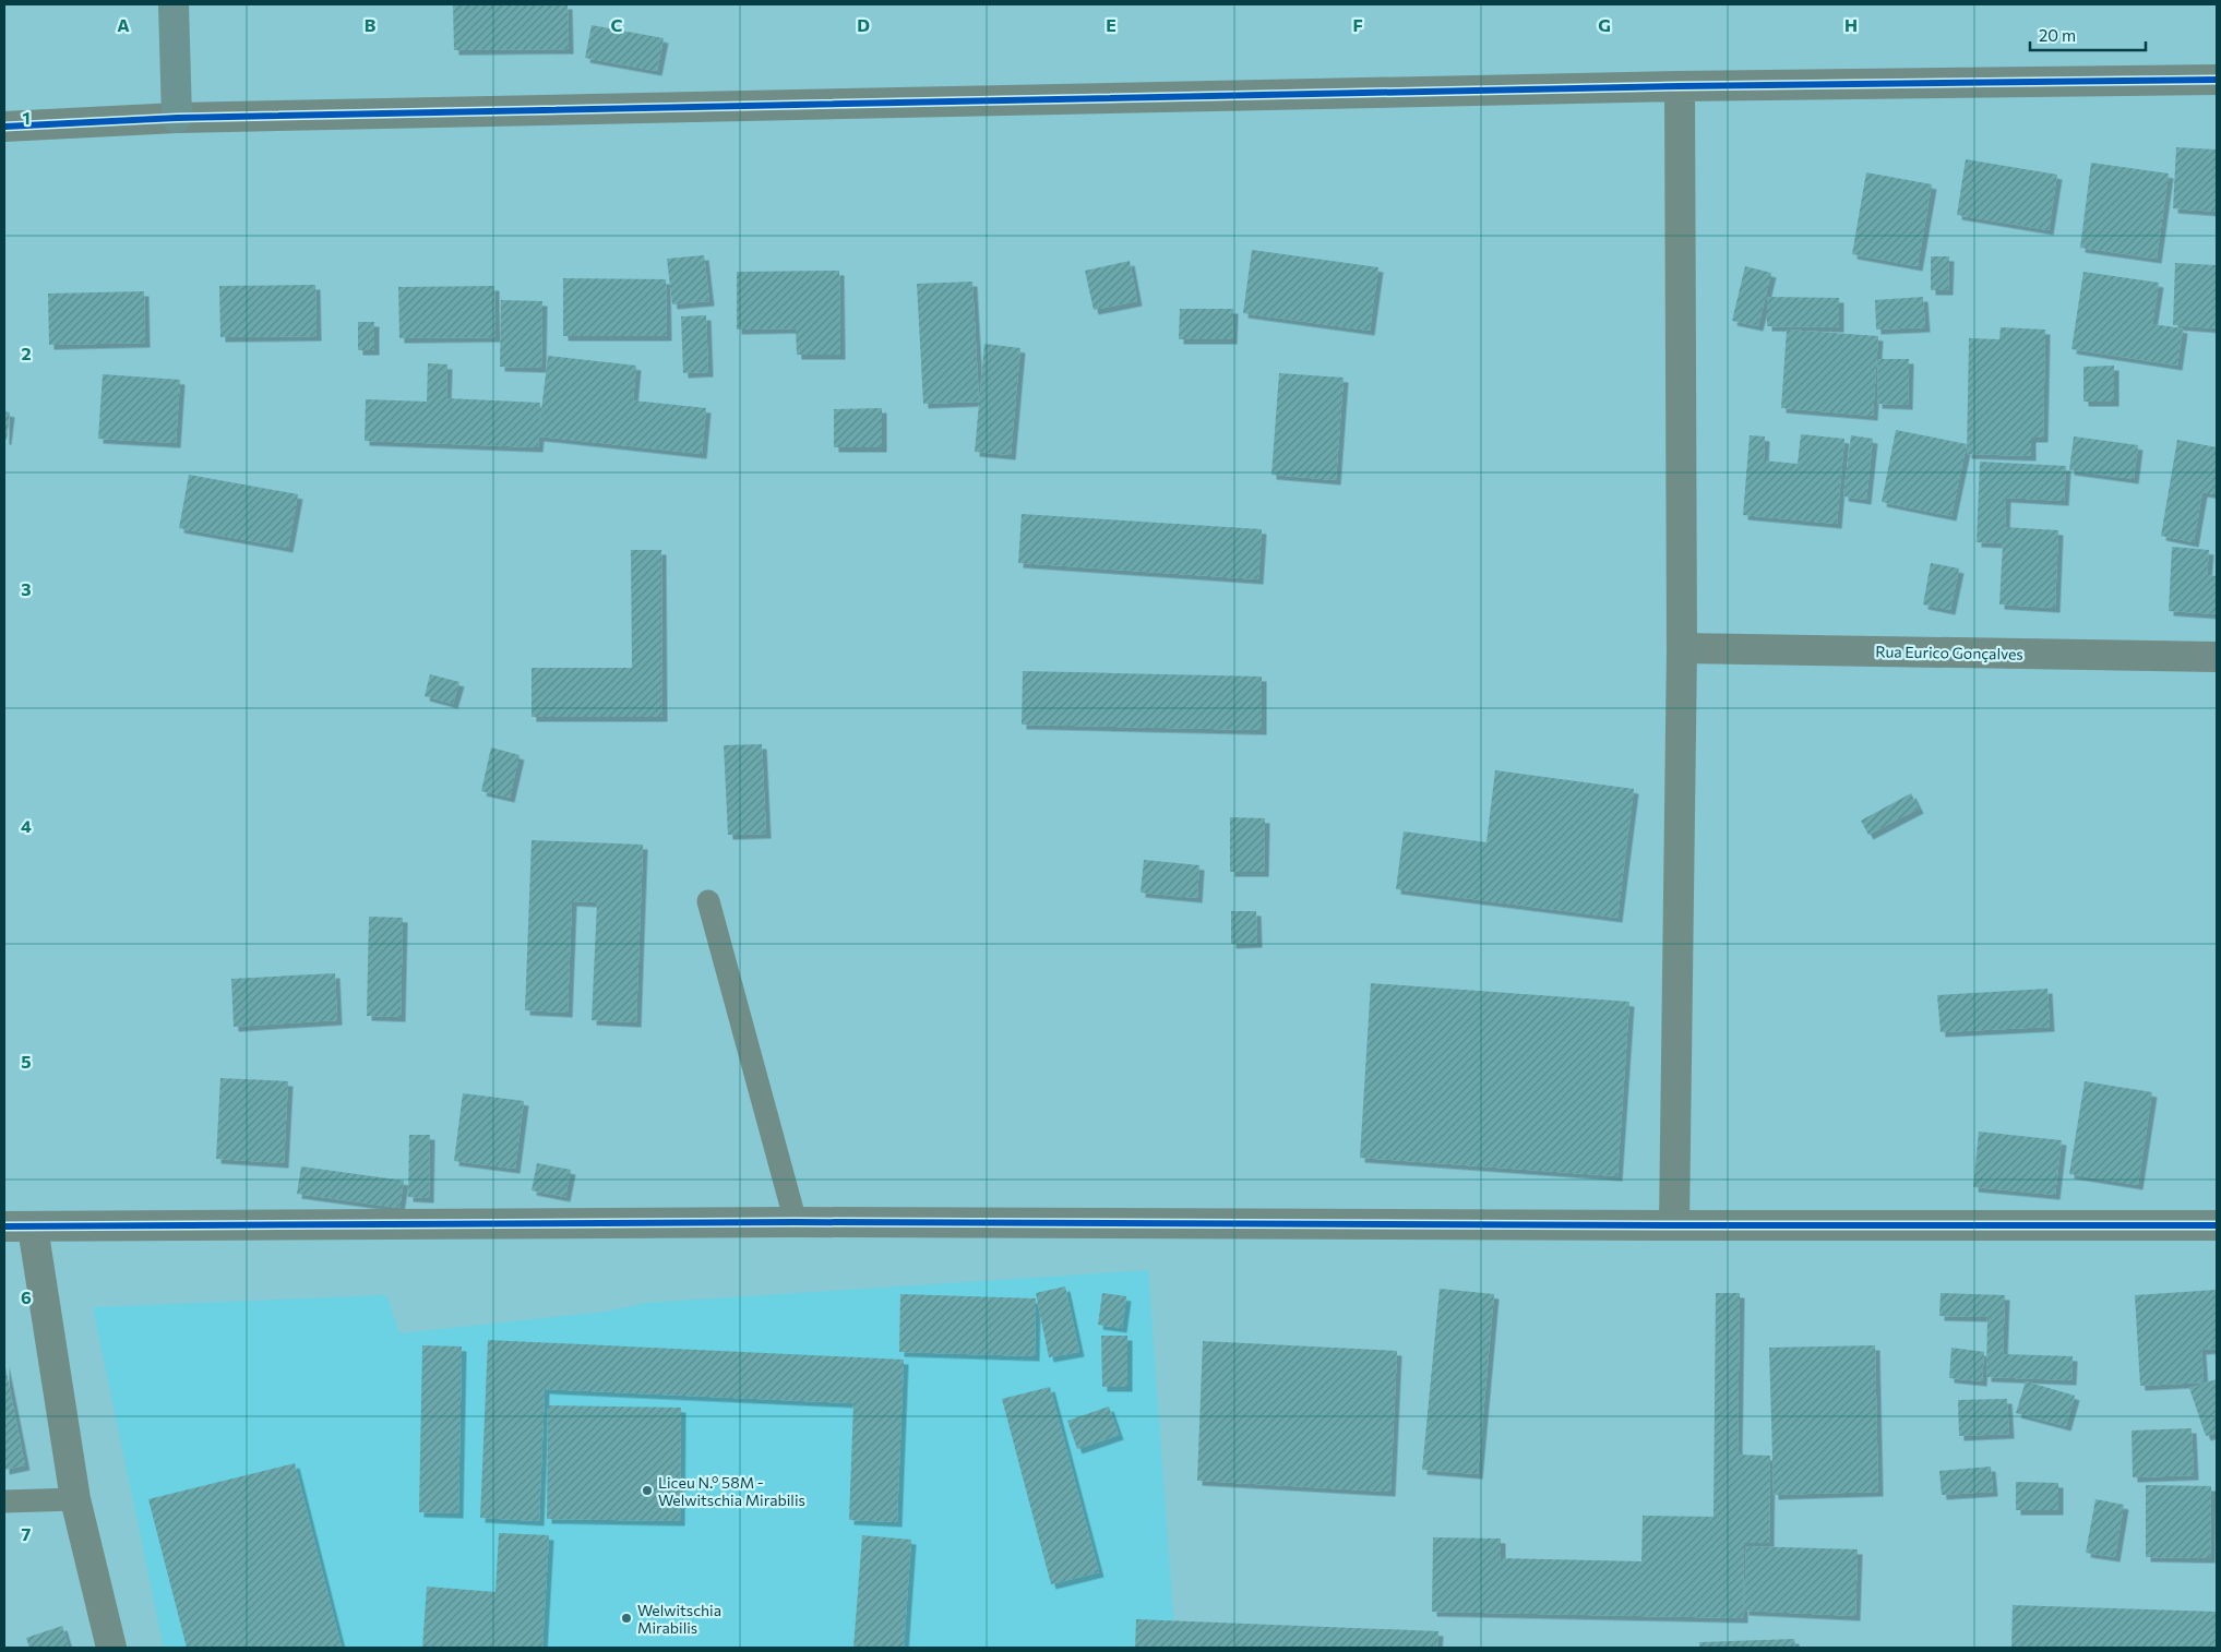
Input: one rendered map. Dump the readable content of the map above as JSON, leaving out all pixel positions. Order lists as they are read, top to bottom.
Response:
{
  "streets": {
    "street": ["Rua Eurico Gonçalves"]
  },
  "places": ["Liceu N.º 58M - Welwitschia Mirabilis", "Welwitschia Mirabilis"],
  "scale_bar": "20 m",
  "grid": {
    "columns": [
      "A",
      "B",
      "C",
      "D",
      "E",
      "F",
      "G",
      "H"
    ],
    "rows": [
      "1",
      "2",
      "3",
      "4",
      "5",
      "6",
      "7"
    ]
  }
}
